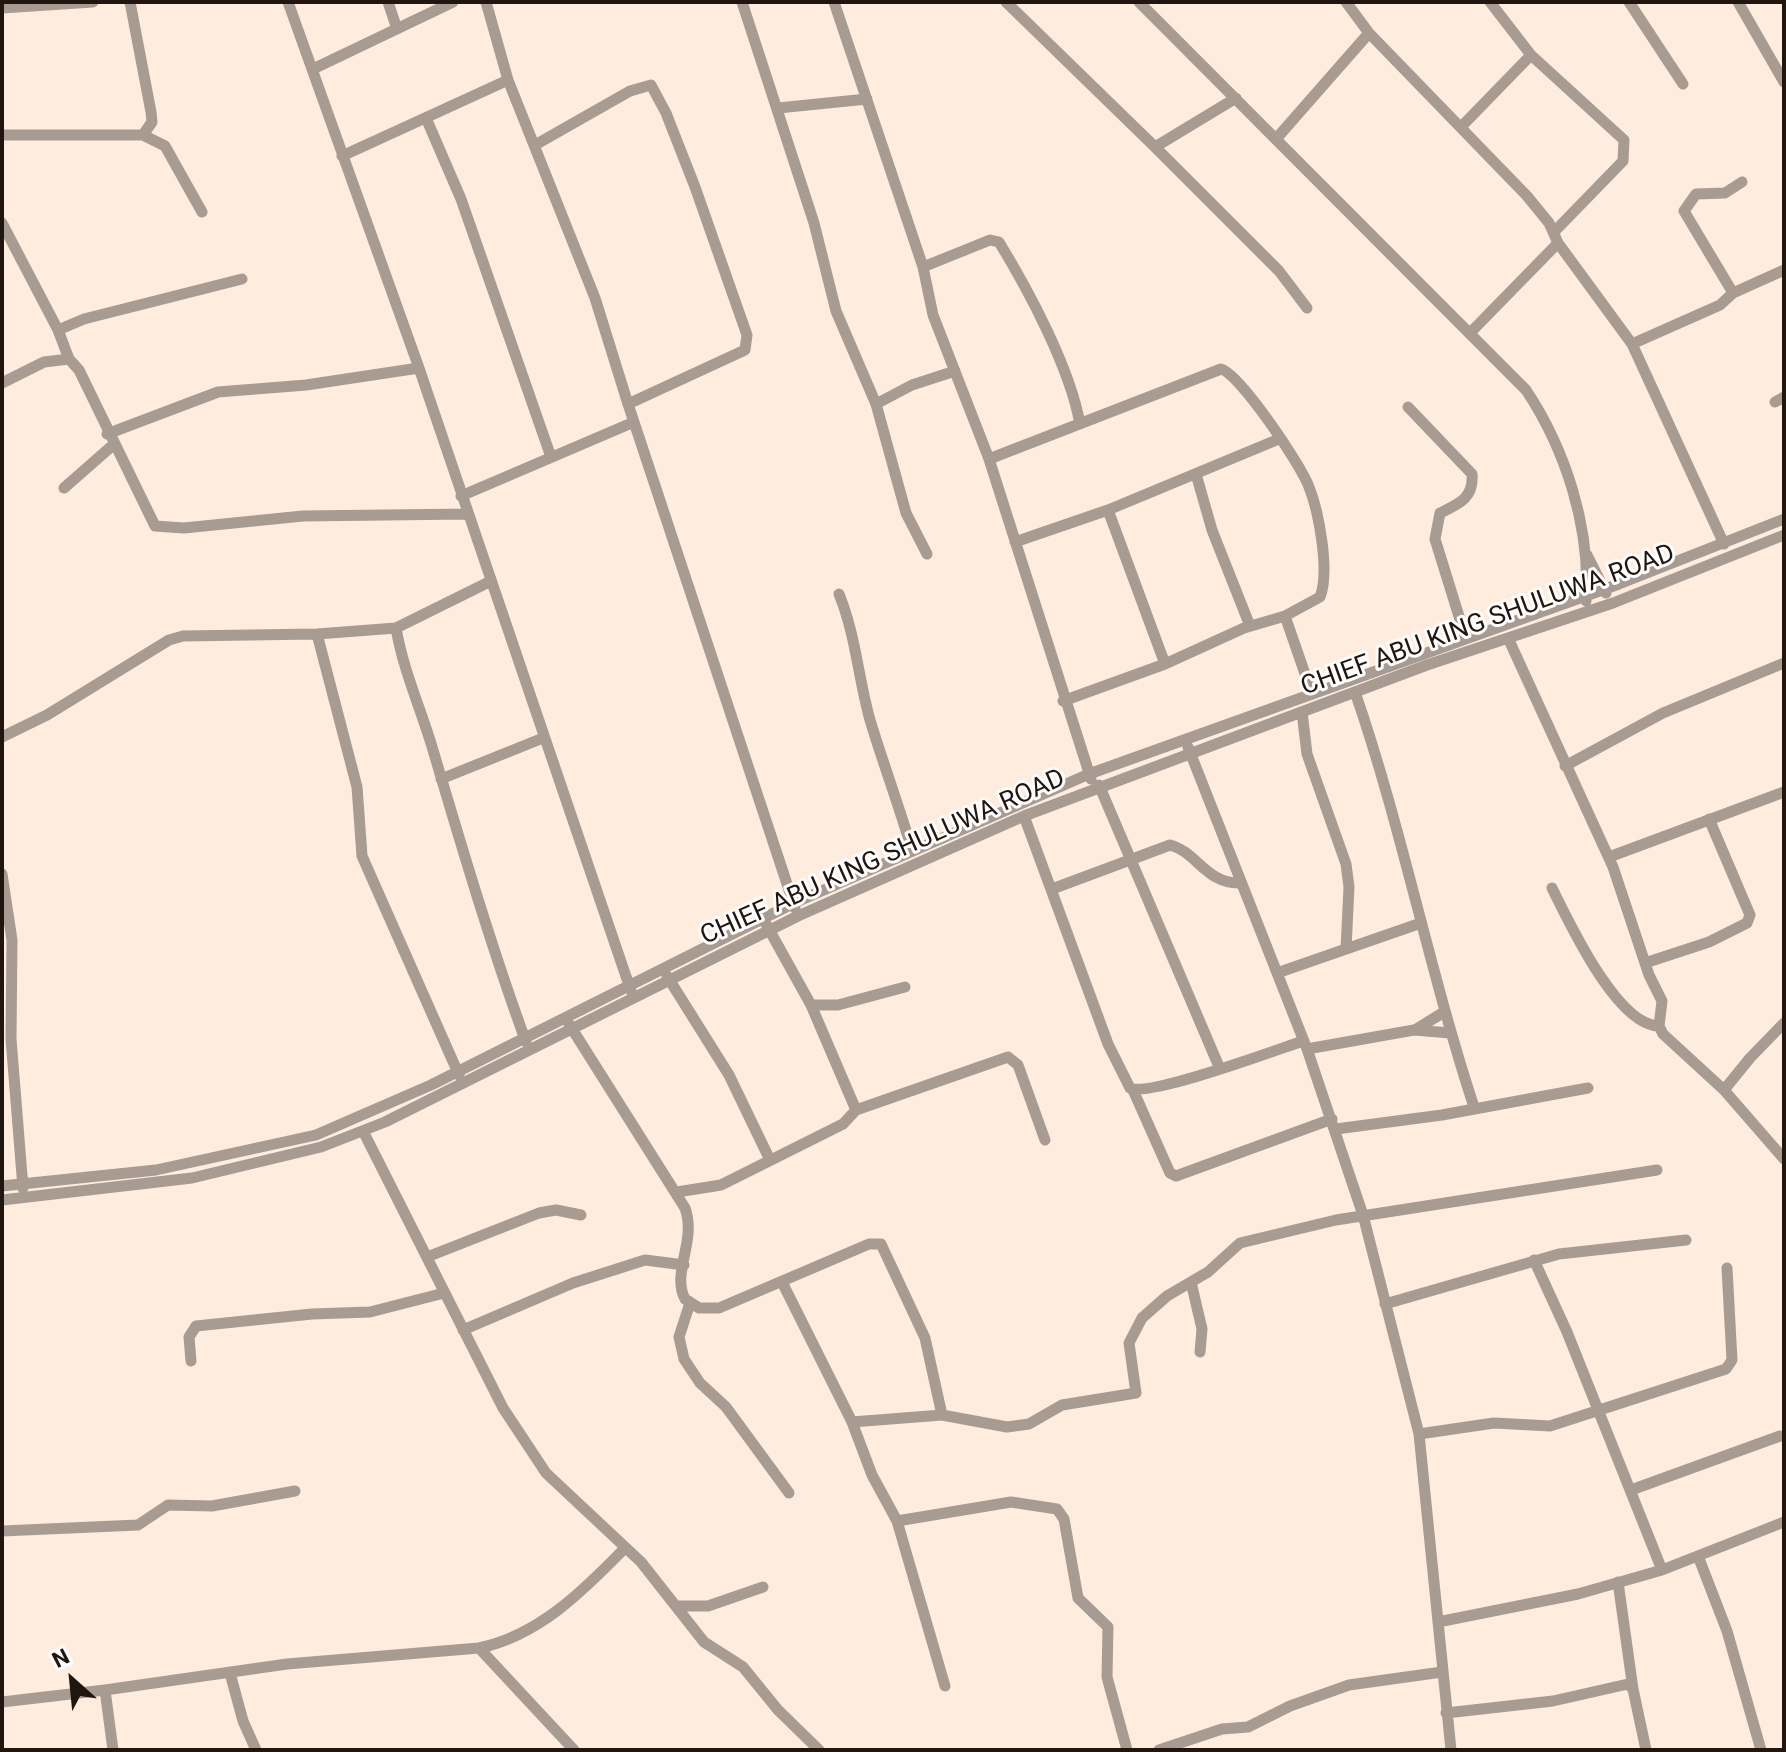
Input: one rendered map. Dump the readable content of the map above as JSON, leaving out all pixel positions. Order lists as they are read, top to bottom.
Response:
{
  "streets": {
    "street": ["CHIEF ABU KING SHULUWA ROAD"]
  },
  "north": "top left"
}
